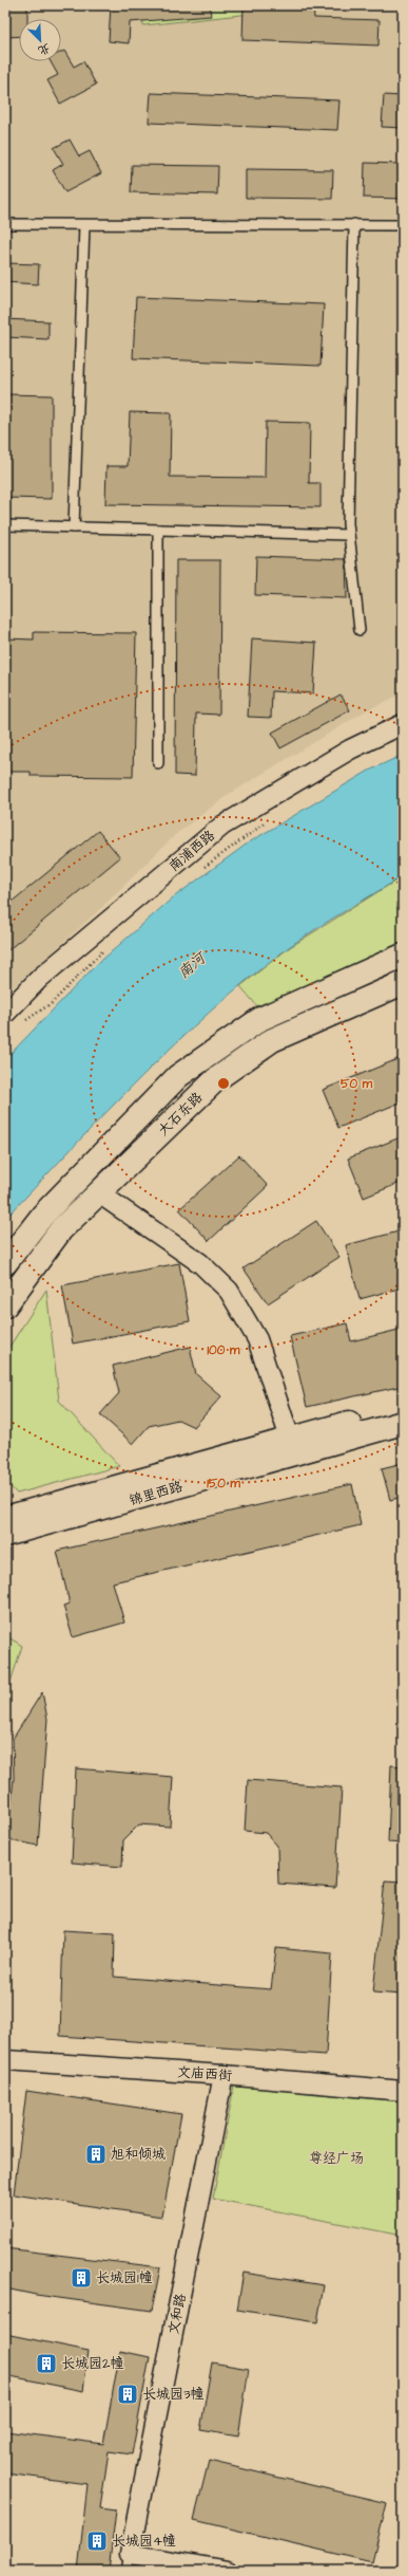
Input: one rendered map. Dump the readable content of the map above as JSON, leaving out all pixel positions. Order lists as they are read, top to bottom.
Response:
{
  "streets": {
    "main road": ["大石东路", "锦里西路"],
    "street": ["南浦西路", "文庙西街", "文和路"]
  },
  "crossings": [
    ["文庙西街", "文和路"]
  ],
  "water": ["南河"],
  "parks": ["尊经广场"],
  "places": {
    "building": [
      "旭和倾城",
      "长城园1幢",
      "长城园2幢",
      "长城园3幢",
      "长城园4幢"
    ]
  },
  "north": "bottom right",
  "rings": ["50 m", "100 m", "150 m"]
}
